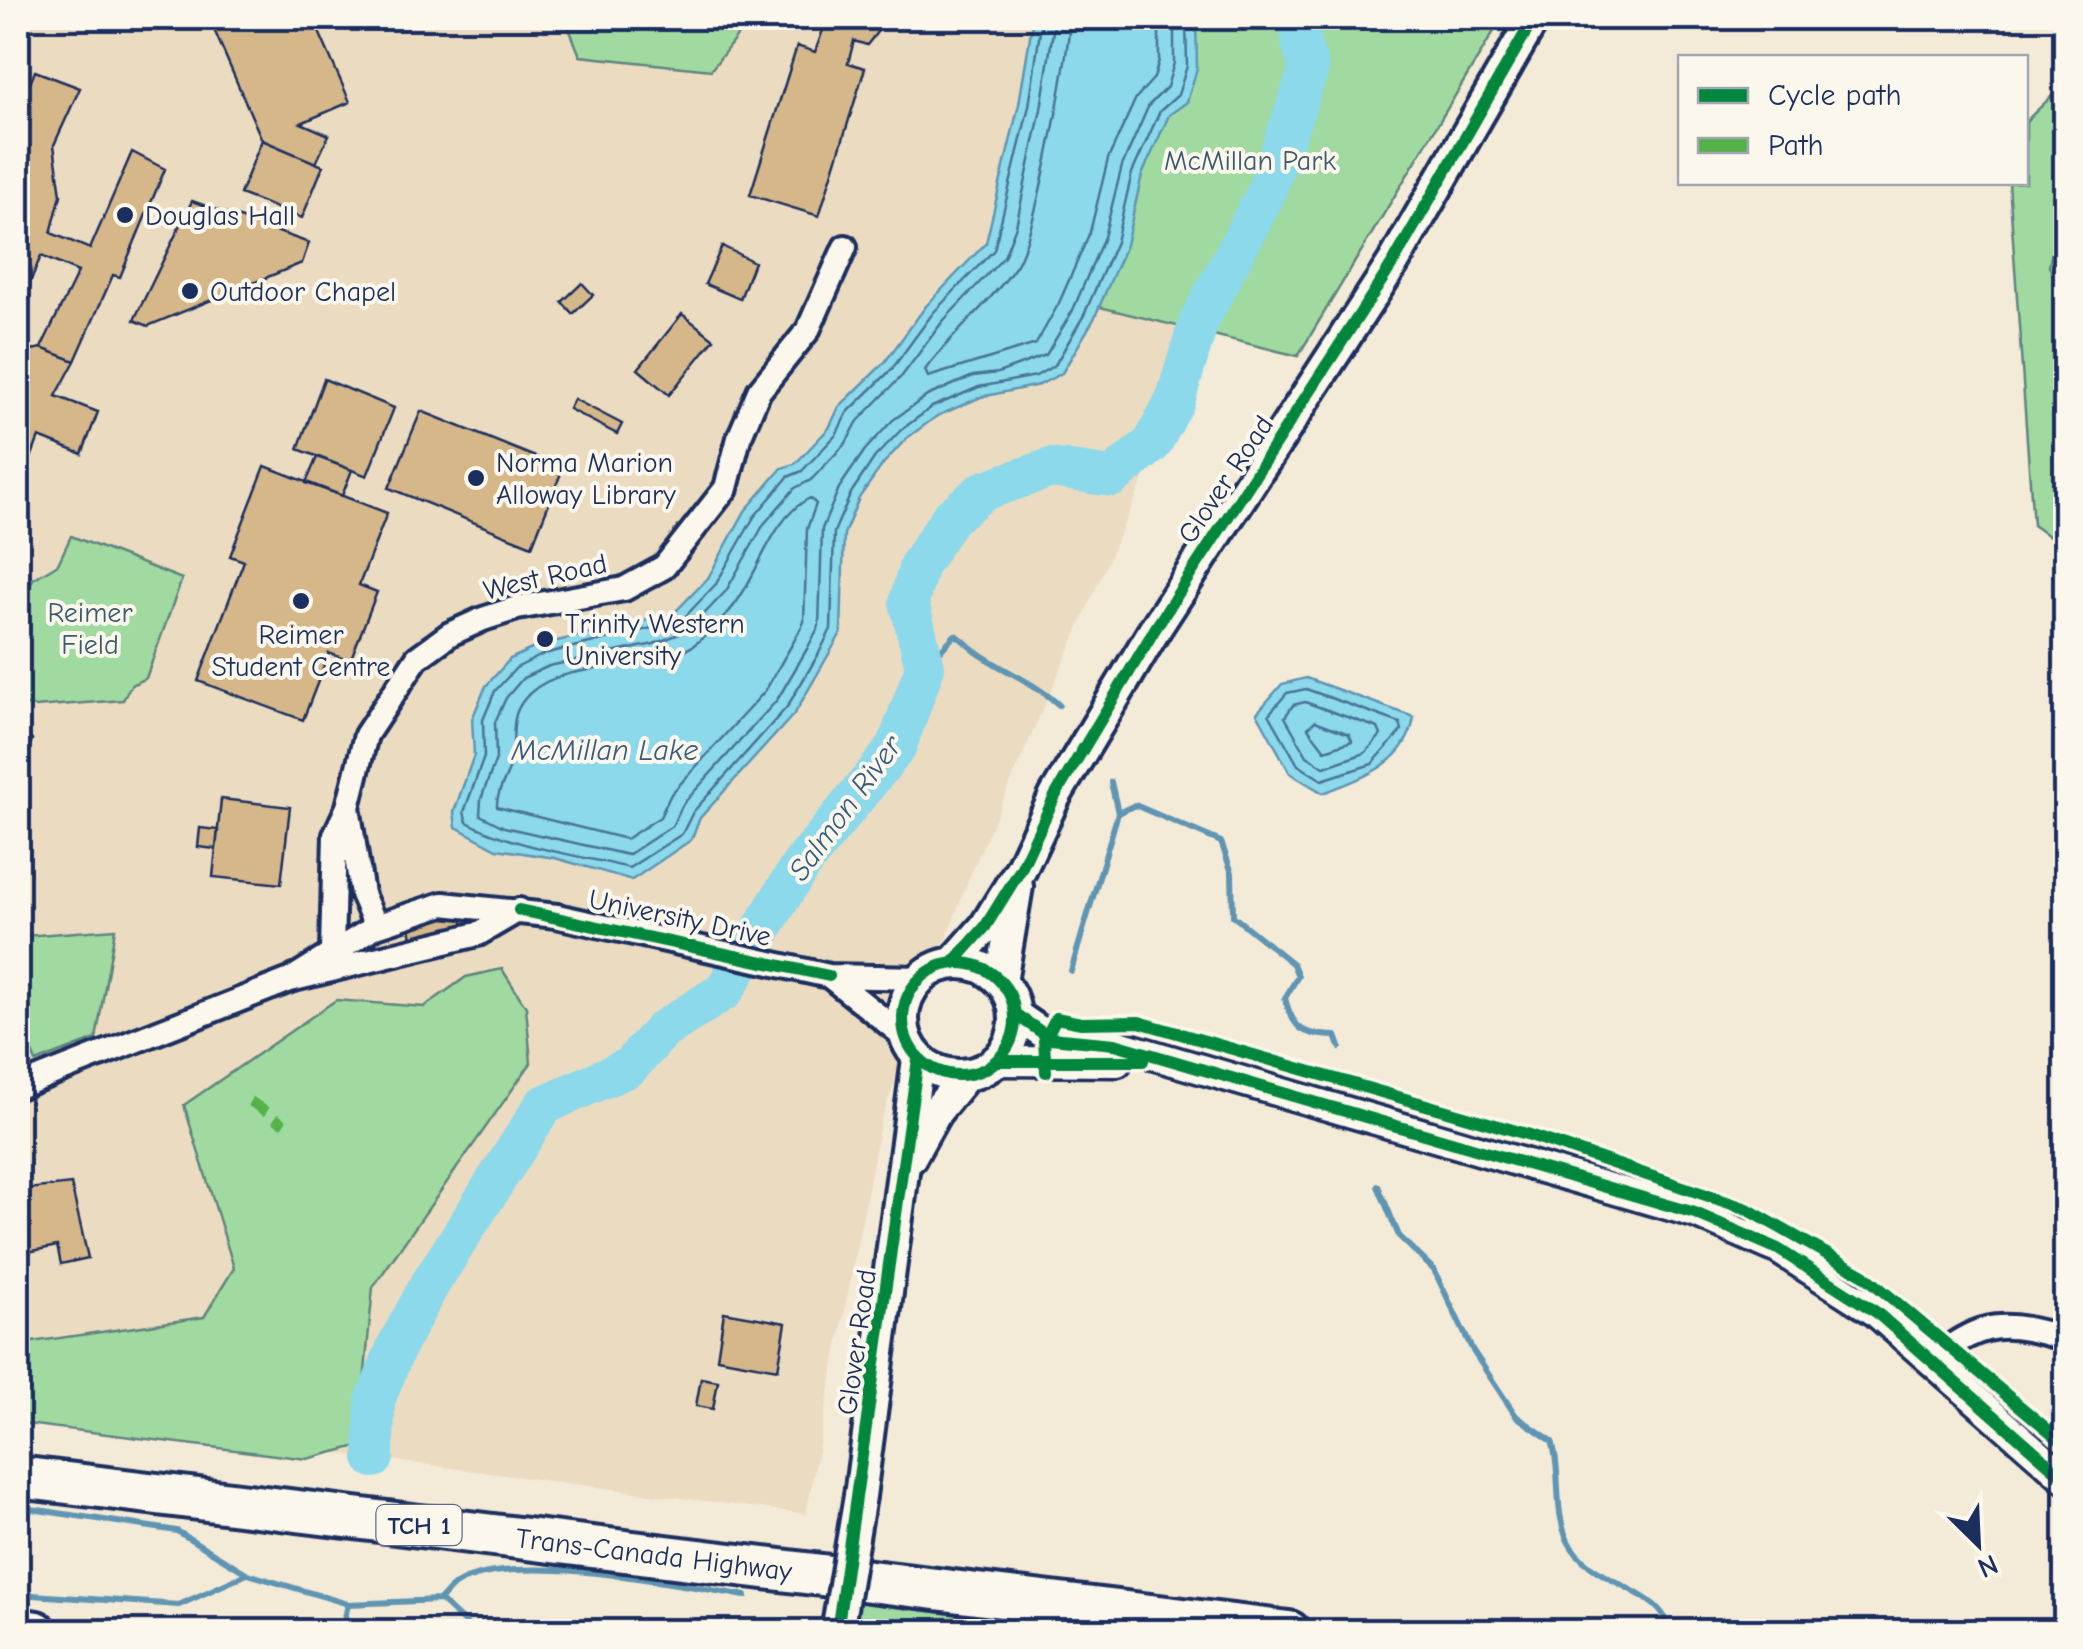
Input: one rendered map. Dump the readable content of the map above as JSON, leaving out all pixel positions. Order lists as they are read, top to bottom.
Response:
{
  "streets": {
    "highway": ["TCH 1", "Trans-Canada Highway"],
    "main road": ["Glover Road"],
    "street": ["West Road", "University Drive"]
  },
  "crossings": [
    ["Glover Road", "University Drive"],
    ["West Road", "University Drive"]
  ],
  "water": ["McMillan Lake", "Salmon River"],
  "parks": ["McMillan Park", "Reimer Field"],
  "places": [
    "Douglas Hall",
    "Outdoor Chapel",
    "Norma Marion Alloway Library",
    "Reimer Student Centre",
    "Trinity Western University"
  ],
  "legend": ["Cycle path", "Path"],
  "north": "bottom right"
}
